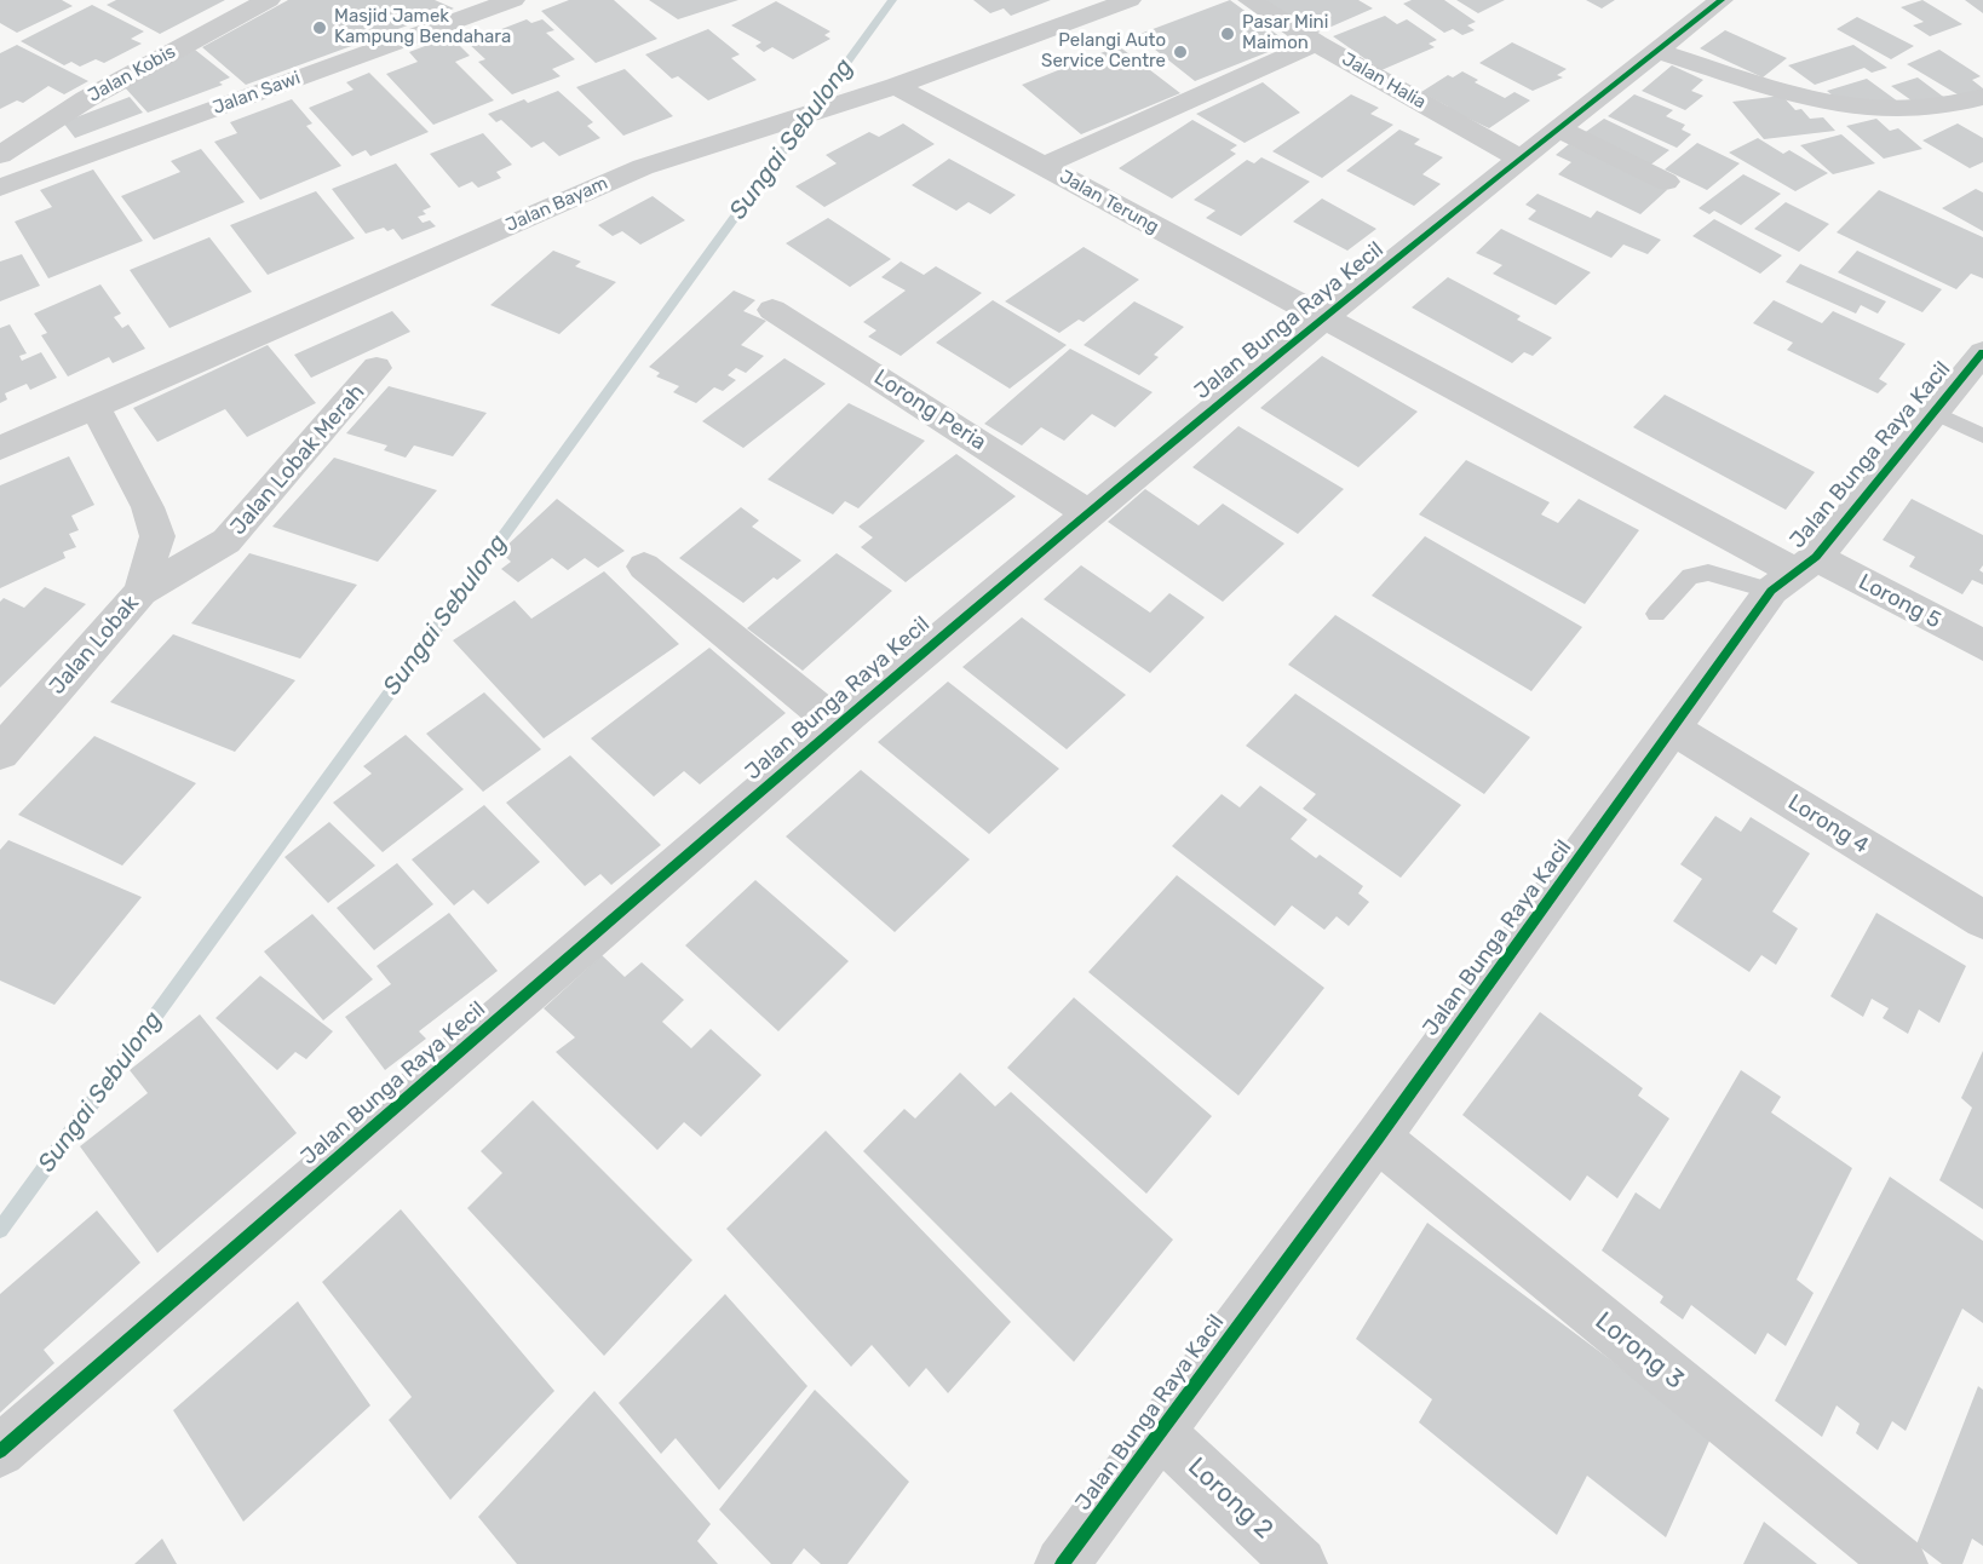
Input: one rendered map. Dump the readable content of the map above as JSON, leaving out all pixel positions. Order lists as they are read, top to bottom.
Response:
{
  "streets": {
    "street": [
      "Jalan Kobis",
      "Jalan Halia",
      "Jalan Sawi",
      "Jalan Terung",
      "Jalan Bayam",
      "Jalan Bunga Raya Kecil",
      "Lorong Peria",
      "Jalan Bunga Raya Kacil",
      "Jalan Lobak Merah",
      "Lorong 5",
      "Jalan Lobak",
      "Lorong 4",
      "Lorong 3",
      "Lorong 2"
    ]
  },
  "crossings": [
    ["Jalan Halia", "Jalan Bunga Raya Kecil"],
    ["Jalan Terung", "Jalan Bayam"],
    ["Jalan Terung", "Jalan Bunga Raya Kecil"],
    ["Jalan Bayam", "Jalan Lobak"],
    ["Jalan Bunga Raya Kecil", "Lorong Peria"],
    ["Jalan Bunga Raya Kecil", "Jalan Bunga Raya Kacil"],
    ["Jalan Bunga Raya Kecil", "Lorong 5"],
    ["Jalan Bunga Raya Kacil", "Lorong 5"],
    ["Jalan Bunga Raya Kacil", "Lorong 4"],
    ["Jalan Bunga Raya Kacil", "Lorong 3"],
    ["Jalan Bunga Raya Kacil", "Lorong 2"],
    ["Jalan Lobak Merah", "Jalan Lobak"]
  ],
  "water": ["Sungai Sebulong"],
  "places": ["Masjid Jamek Kampung Bendahara", "Pasar Mini Maimon", "Pelangi Auto Service Centre"]
}
